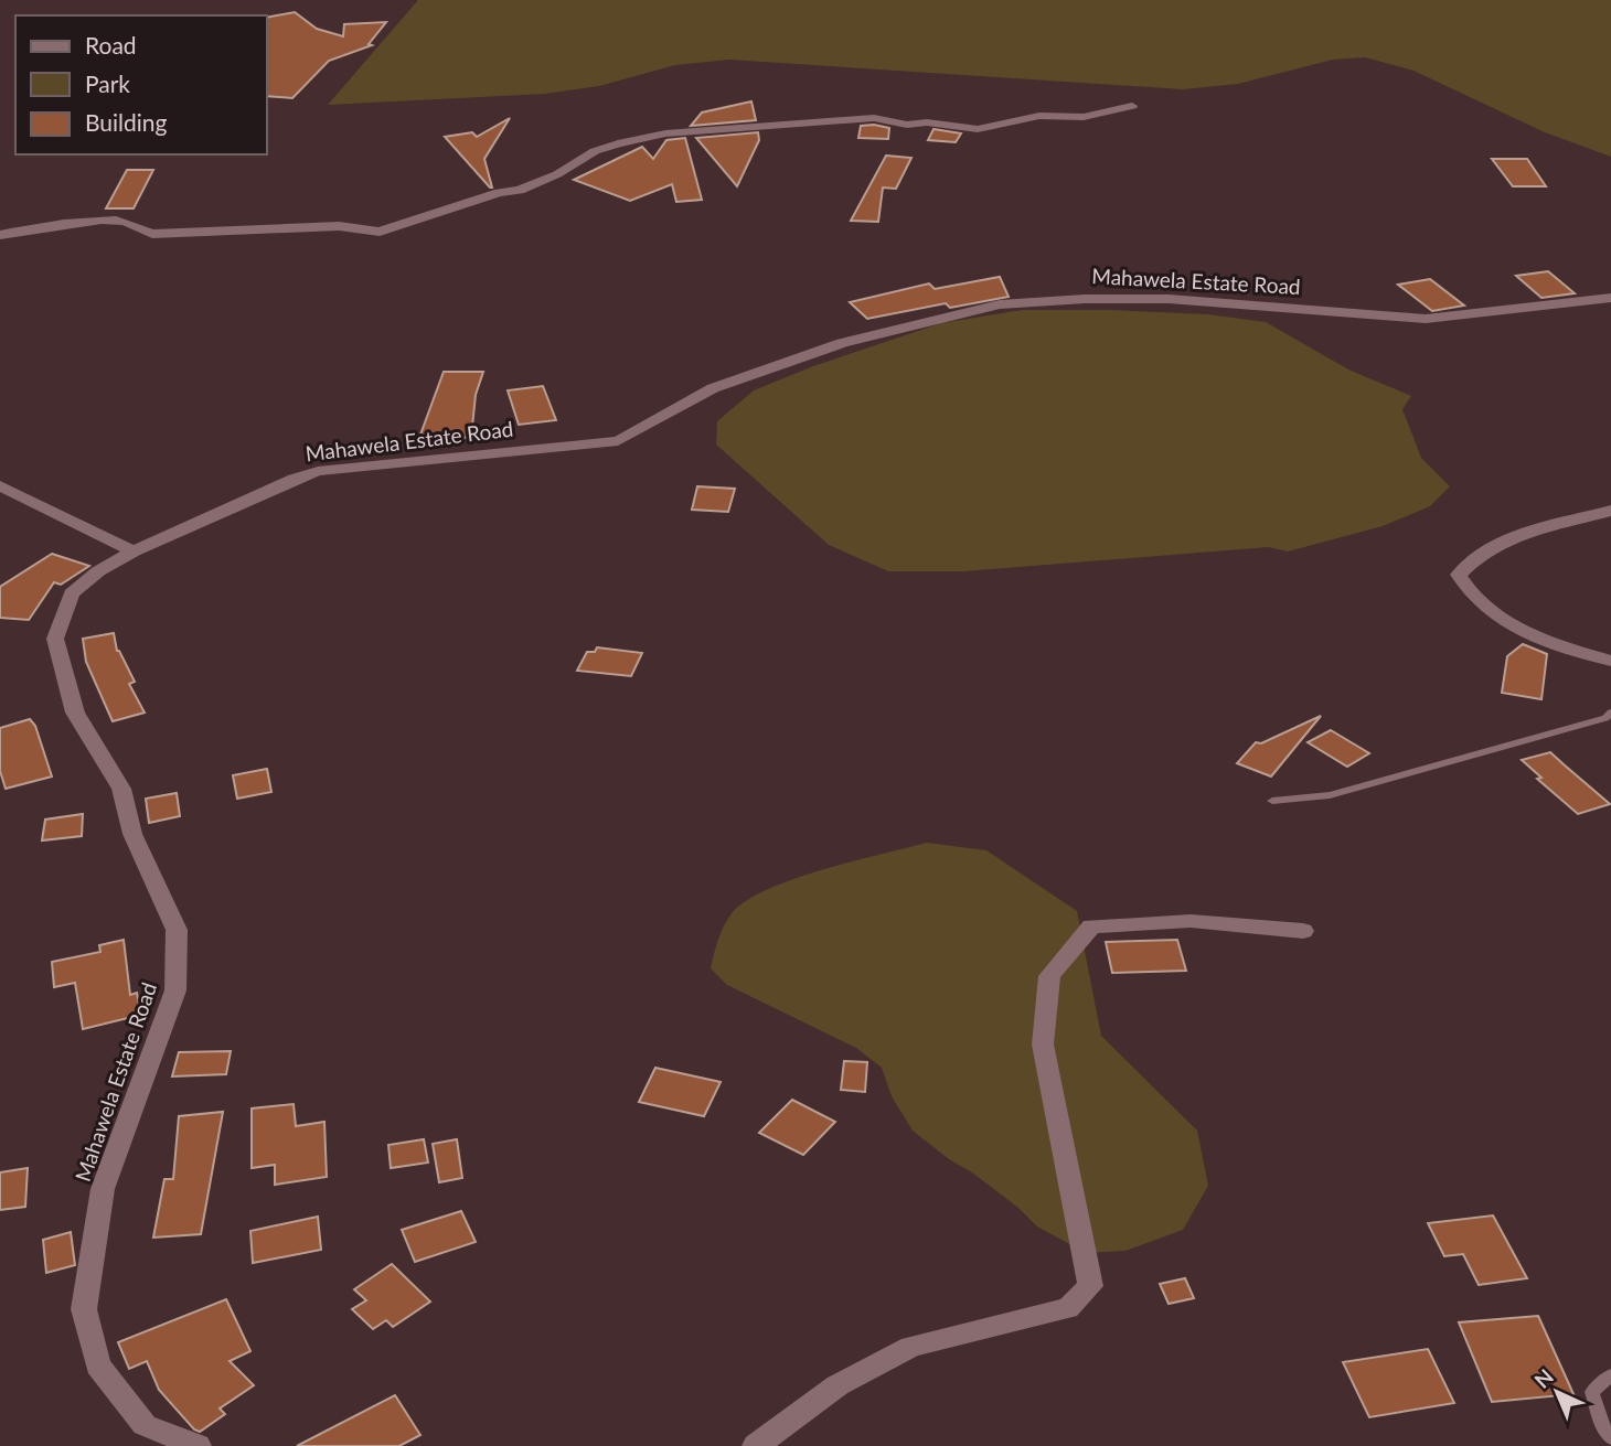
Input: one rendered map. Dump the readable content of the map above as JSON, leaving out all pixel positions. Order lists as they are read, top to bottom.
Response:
{
  "streets": {
    "street": ["Mahawela Estate Road"]
  },
  "legend": ["Road", "Park", "Building"],
  "north": "top left"
}
